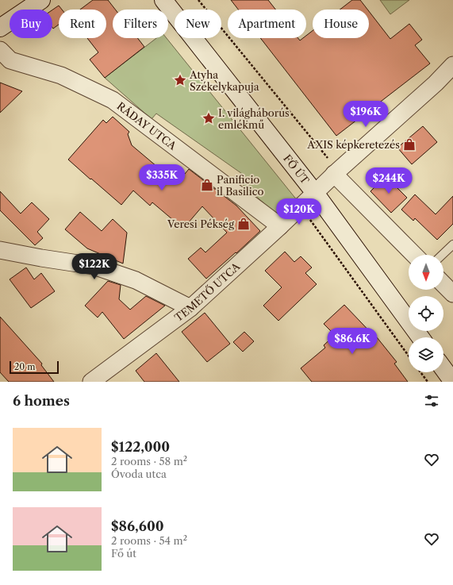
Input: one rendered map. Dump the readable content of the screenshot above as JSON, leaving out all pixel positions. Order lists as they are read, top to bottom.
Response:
{
  "streets": {
    "main road": ["FŐ ÚT"],
    "street": ["RÁDAY UTCA", "TEMETŐ UTCA"]
  },
  "crossings": [
    ["RÁDAY UTCA", "TEMETŐ UTCA"],
    ["FŐ ÚT", "TEMETŐ UTCA"]
  ],
  "places": {
    "place": ["Atyha Székelykapuja", "I. világháborús emlékmű"],
    "shop": ["AXIS képkeretezés", "Panificio il Basilico", "Veresi Pékség"]
  },
  "scale_bar": "20 m",
  "north": "bottom",
  "page": {
    "chip": [
      "Buy",
      "Rent",
      "Filters",
      "New",
      "Apartment",
      "House"
    ],
    "price": [
      "$196K",
      "$335K",
      "$244K",
      "$120K",
      "$122K",
      "$86.6K"
    ],
    "scale": "20 m",
    "heading": "6 homes",
    "list": [
      {
        "name": "$122,000",
        "note": "2 rooms · 58 m² · Óvoda utca"
      },
      {
        "name": "$86,600",
        "note": "2 rooms · 54 m² · Fő út"
      }
    ]
  }
}
